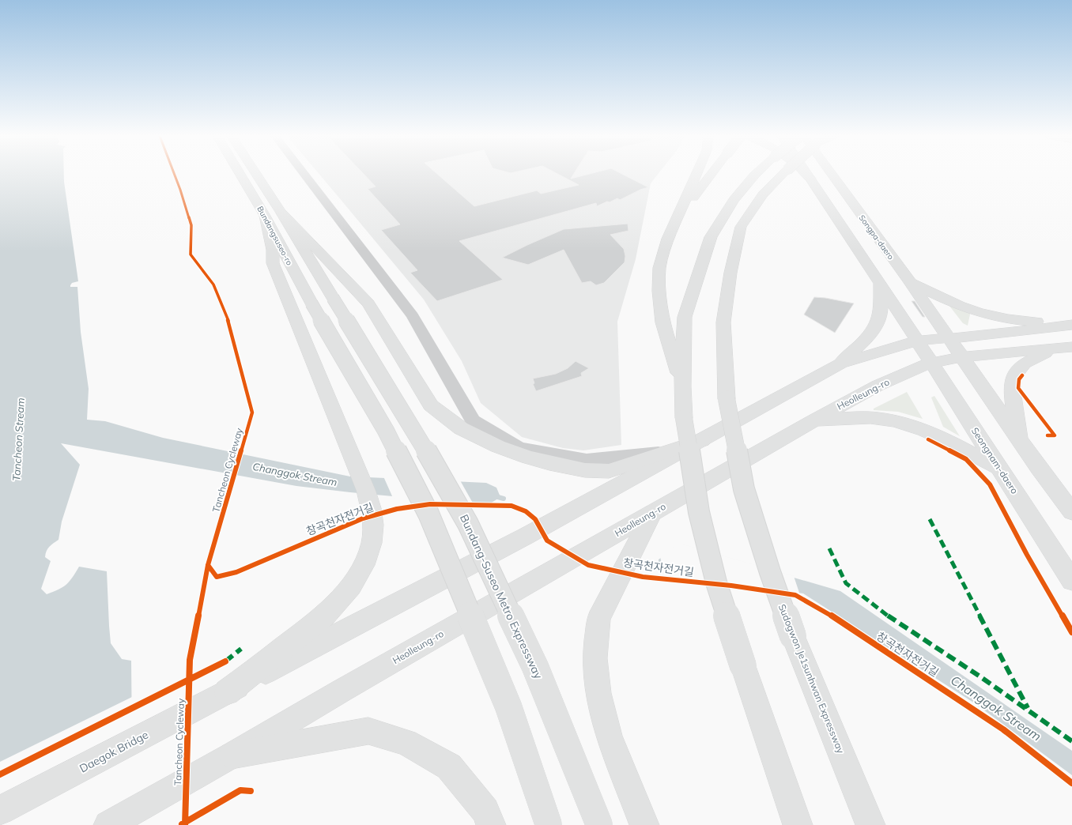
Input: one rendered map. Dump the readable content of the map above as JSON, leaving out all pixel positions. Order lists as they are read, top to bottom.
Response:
{
  "streets": {
    "main road": [
      "Bundangsuseo-ro",
      "Songpa-daero",
      "Heolleung-ro",
      "Seongnam-daero",
      "Bundang-Suseo Metro Expressway",
      "Sudogwon Je1sunhwan Expressway",
      "Daegok Bridge"
    ],
    "cycle path": ["Tancheon Cycleway", "창곡천자전거길"]
  },
  "crossings": [
    ["Bundangsuseo-ro", "Bundang-Suseo Metro Expressway"],
    ["Heolleung-ro", "Seongnam-daero"]
  ],
  "water": ["Tancheon Stream", "Changgok Stream"]
}
